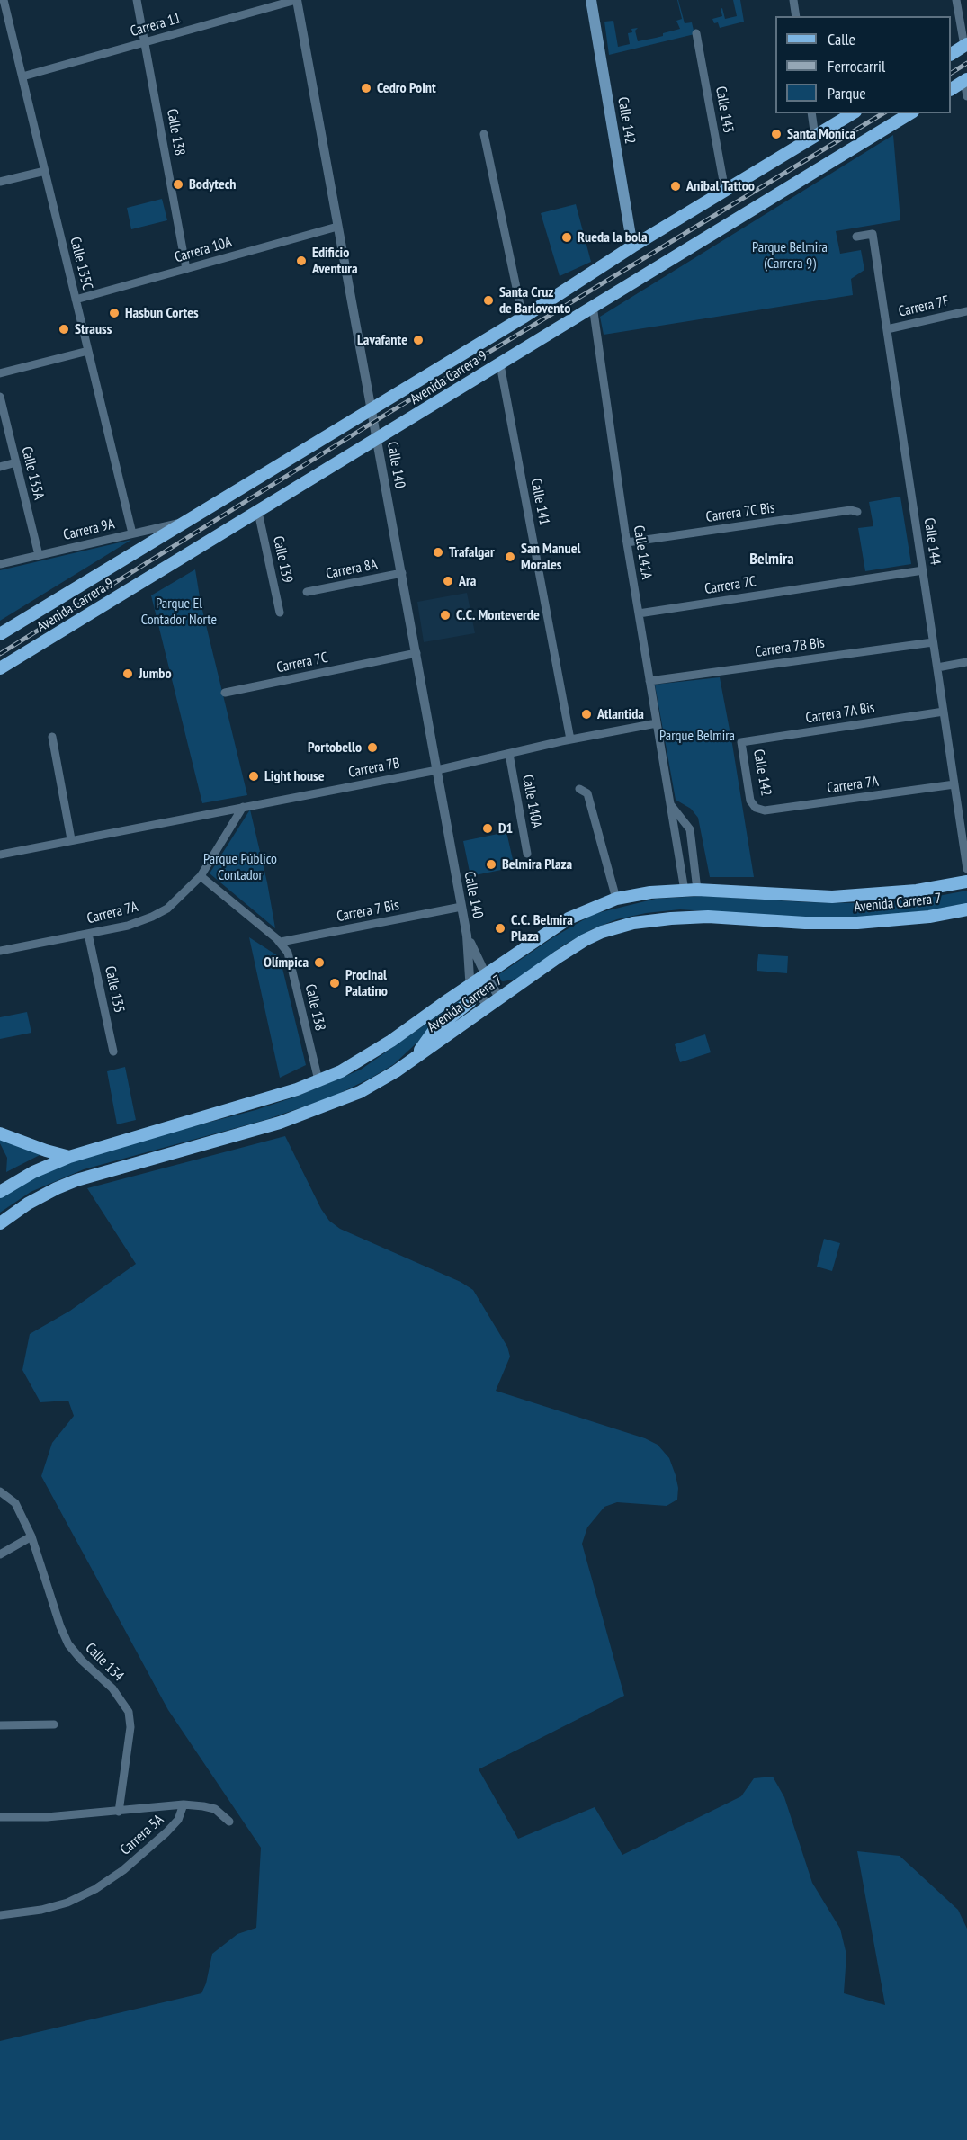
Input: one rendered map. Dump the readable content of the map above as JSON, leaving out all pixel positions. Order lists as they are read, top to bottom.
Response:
{
  "streets": {
    "main road": ["Calle 142", "Avenida Carrera 9", "Avenida Carrera 7"],
    "street": [
      "Carrera 11",
      "Calle 143",
      "Calle 138",
      "Carrera 10A",
      "Calle 135C",
      "Carrera 7F",
      "Calle 140",
      "Calle 135A",
      "Calle 141",
      "Carrera 7C Bis",
      "Carrera 9A",
      "Calle 144",
      "Calle 141A",
      "Calle 139",
      "Carrera 8A",
      "Carrera 7C",
      "Carrera 7B Bis",
      "Carrera 7A Bis",
      "Carrera 7B",
      "Carrera 7A",
      "Calle 140A",
      "Carrera 7 Bis",
      "Calle 135",
      "Calle 134",
      "Carrera 5A"
    ]
  },
  "crossings": [
    ["Carrera 11", "Calle 138"],
    ["Carrera 11", "Calle 135C"],
    ["Carrera 11", "Calle 140"],
    ["Calle 143", "Avenida Carrera 9"],
    ["Calle 142", "Avenida Carrera 9"],
    ["Calle 142", "Carrera 7A Bis"],
    ["Calle 142", "Carrera 7A"],
    ["Calle 138", "Carrera 10A"],
    ["Calle 138", "Avenida Carrera 7"],
    ["Calle 138", "Carrera 7 Bis"],
    ["Carrera 10A", "Calle 135C"],
    ["Carrera 10A", "Calle 140"],
    ["Calle 135C", "Carrera 9A"],
    ["Carrera 7F", "Calle 144"],
    ["Avenida Carrera 9", "Calle 140"],
    ["Avenida Carrera 9", "Calle 141"],
    ["Avenida Carrera 9", "Carrera 9A"],
    ["Avenida Carrera 9", "Calle 141A"],
    ["Avenida Carrera 9", "Calle 139"],
    ["Calle 140", "Carrera 8A"],
    ["Calle 140", "Carrera 7C"],
    ["Calle 140", "Carrera 7B"],
    ["Calle 140", "Avenida Carrera 7"],
    ["Calle 140", "Carrera 7 Bis"],
    ["Calle 135A", "Carrera 9A"],
    ["Calle 141", "Carrera 7B"],
    ["Carrera 7C Bis", "Calle 141A"],
    ["Calle 144", "Carrera 7C"],
    ["Calle 144", "Carrera 7B Bis"],
    ["Calle 144", "Carrera 7A Bis"],
    ["Calle 144", "Carrera 7A"],
    ["Calle 141A", "Carrera 7C"],
    ["Calle 141A", "Carrera 7B Bis"],
    ["Calle 141A", "Carrera 7B"],
    ["Calle 141A", "Avenida Carrera 7"],
    ["Carrera 7B", "Carrera 7A"],
    ["Carrera 7B", "Calle 140A"],
    ["Carrera 7A", "Calle 135"],
    ["Calle 134", "Carrera 5A"]
  ],
  "districts": ["Belmira"],
  "parks": [
    "Parque Belmira (Carrera 9)",
    "Parque El Contador Norte",
    "Parque Belmira",
    "Parque Público Contador"
  ],
  "places": [
    "Cedro Point",
    "Santa Monica",
    "Bodytech",
    "Anibal Tattoo",
    "Rueda la bola",
    "Edificio Aventura",
    "Santa Cruz de Barlovento",
    "Hasbun Cortes",
    "Strauss",
    "Lavafante",
    "Trafalgar",
    "San Manuel Morales",
    "Ara",
    "C.C. Monteverde",
    "Jumbo",
    "Atlantida",
    "Portobello",
    "Light house",
    "D1",
    "Belmira Plaza",
    "C.C. Belmira Plaza",
    "Olímpica",
    "Procinal Palatino"
  ],
  "legend": ["Calle", "Ferrocarril", "Parque"]
}
